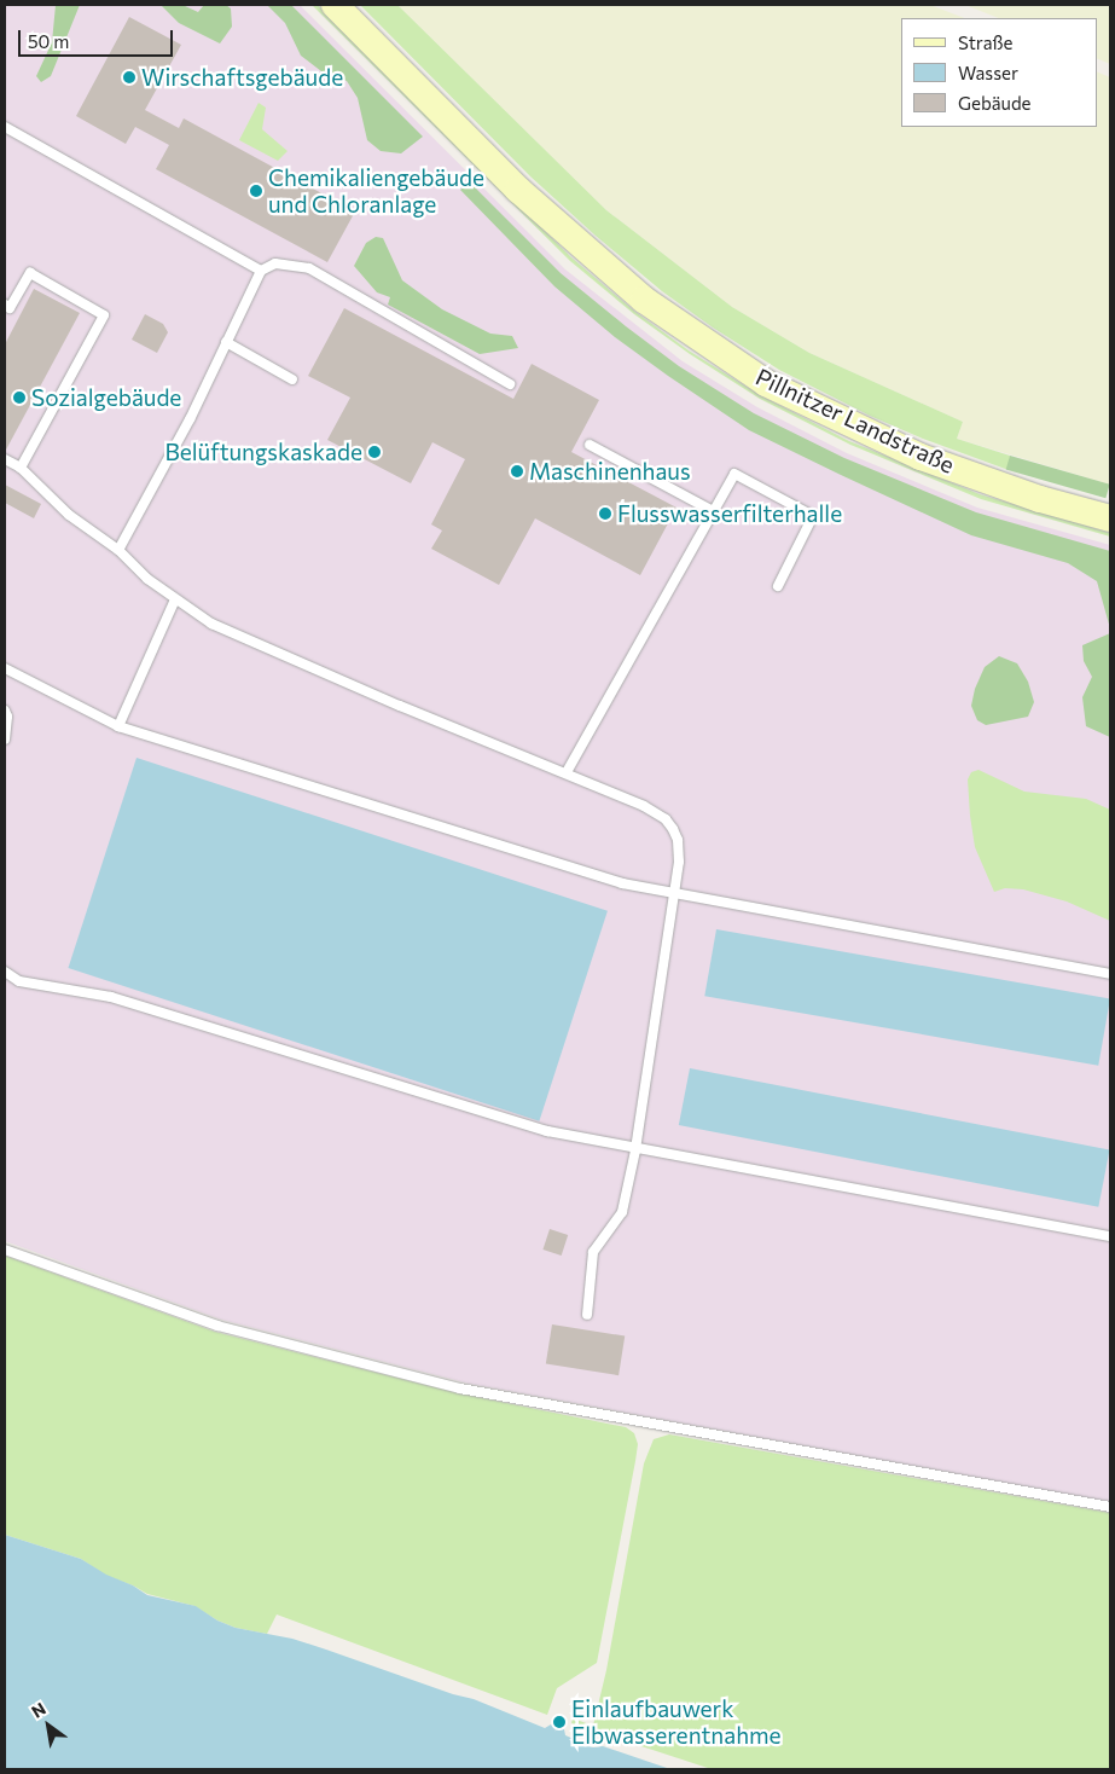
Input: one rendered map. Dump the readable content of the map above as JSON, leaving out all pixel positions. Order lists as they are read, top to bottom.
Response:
{
  "streets": {
    "main road": ["Pillnitzer Landstraße"]
  },
  "places": [
    "Wirschaftsgebäude",
    "Chemikaliengebäude und Chloranlage",
    "Sozialgebäude",
    "Belüftungskaskade",
    "Maschinenhaus",
    "Flusswasserfilterhalle",
    "Einlaufbauwerk Elbwasserentnahme"
  ],
  "legend": ["Straße", "Wasser", "Gebäude"],
  "scale_bar": "50 m",
  "north": "top left"
}
